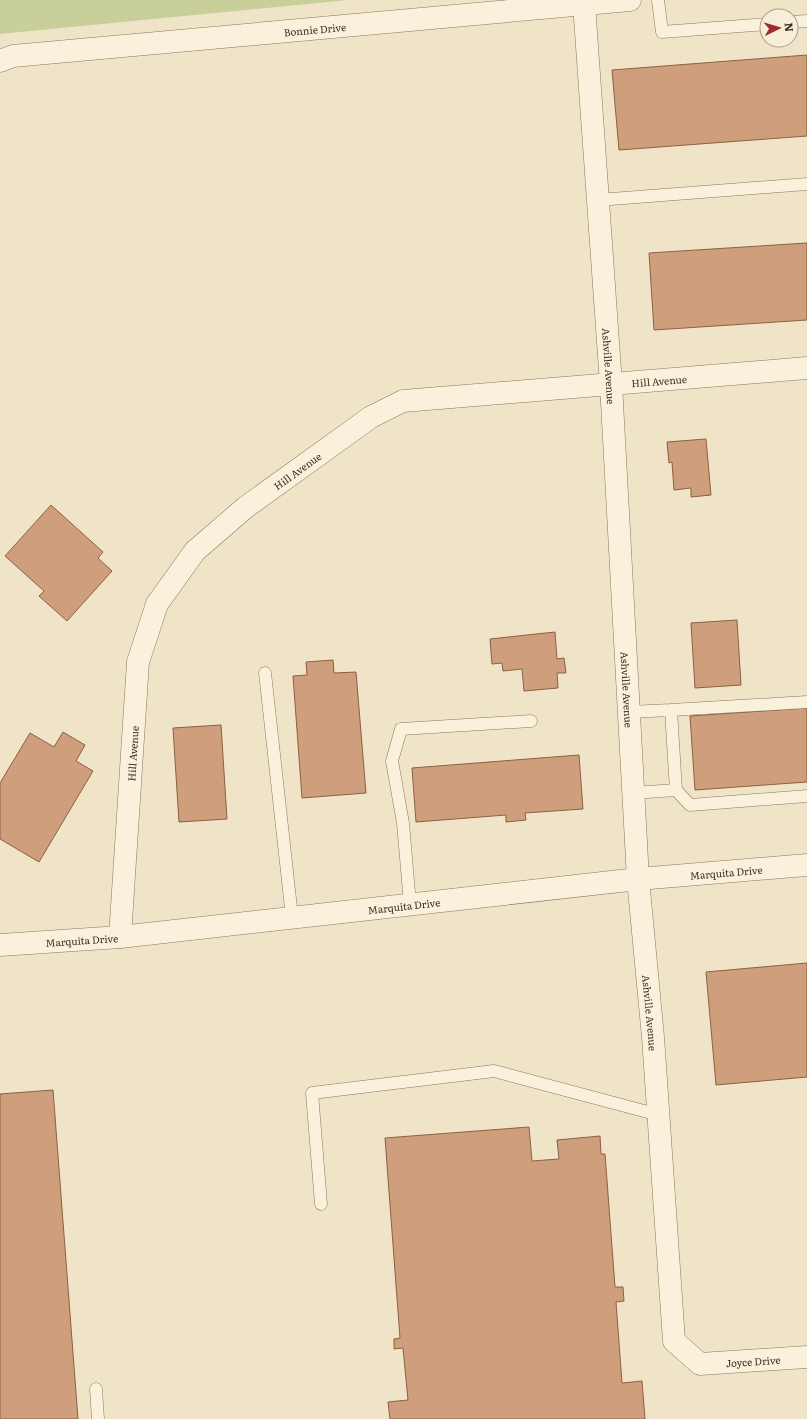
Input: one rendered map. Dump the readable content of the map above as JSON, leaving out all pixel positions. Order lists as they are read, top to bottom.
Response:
{
  "streets": {
    "street": [
      "Bonnie Drive",
      "Ashville Avenue",
      "Hill Avenue",
      "Marquita Drive",
      "Joyce Drive"
    ]
  },
  "crossings": [
    ["Bonnie Drive", "Ashville Avenue"],
    ["Ashville Avenue", "Hill Avenue"],
    ["Ashville Avenue", "Marquita Drive"],
    ["Ashville Avenue", "Joyce Drive"],
    ["Hill Avenue", "Marquita Drive"]
  ],
  "north": "right"
}
